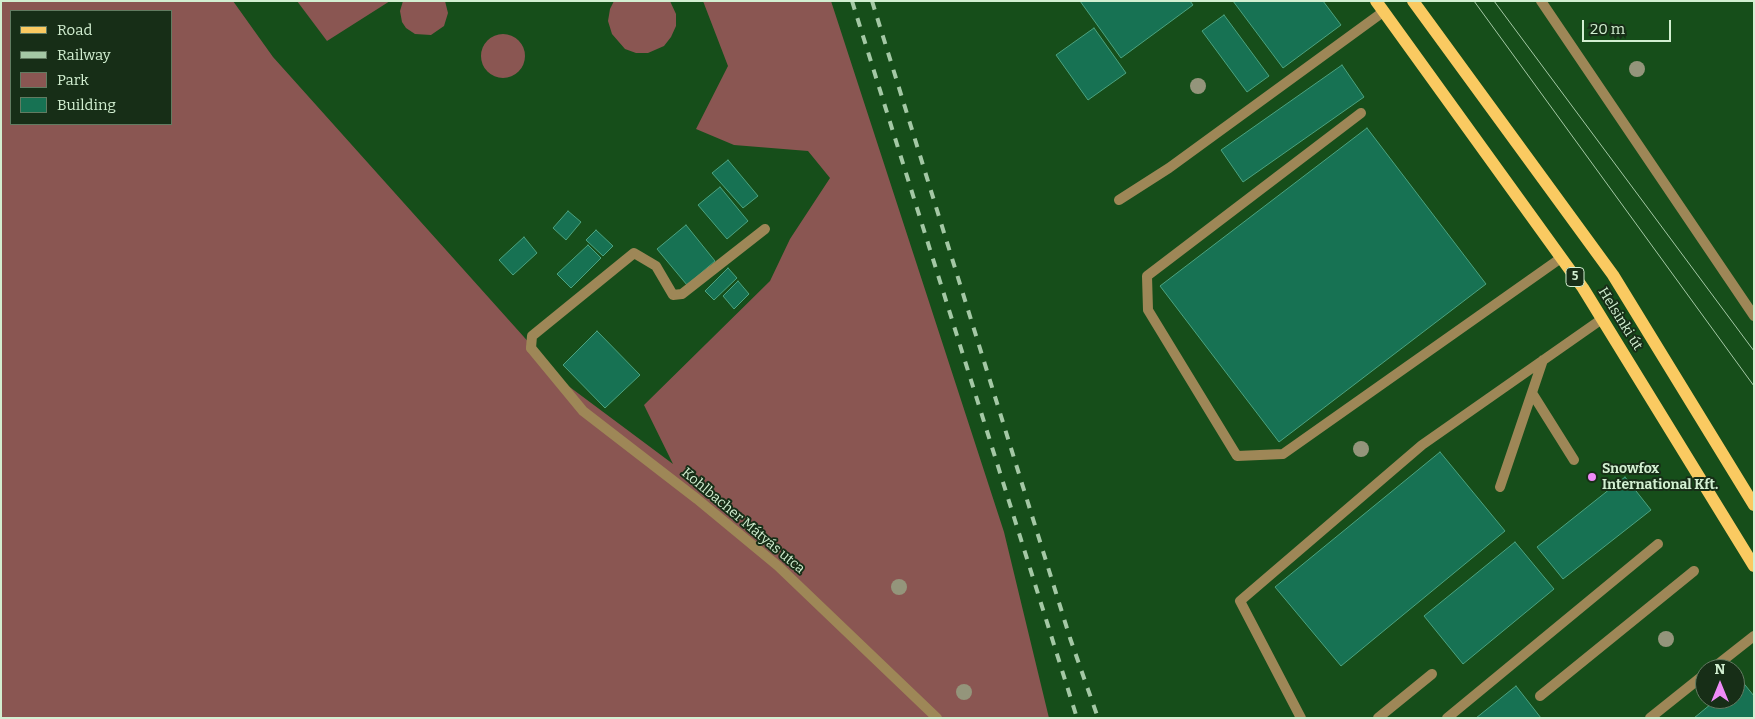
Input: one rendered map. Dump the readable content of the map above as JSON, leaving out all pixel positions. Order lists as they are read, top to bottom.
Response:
{
  "streets": {
    "main road": ["5", "Helsinki út"],
    "street": ["Kohlbacher Mátyás utca"]
  },
  "places": ["Snowfox International Kft."],
  "legend": [
    "Road",
    "Railway",
    "Park",
    "Building"
  ],
  "scale_bar": "20 m",
  "north": "top"
}
